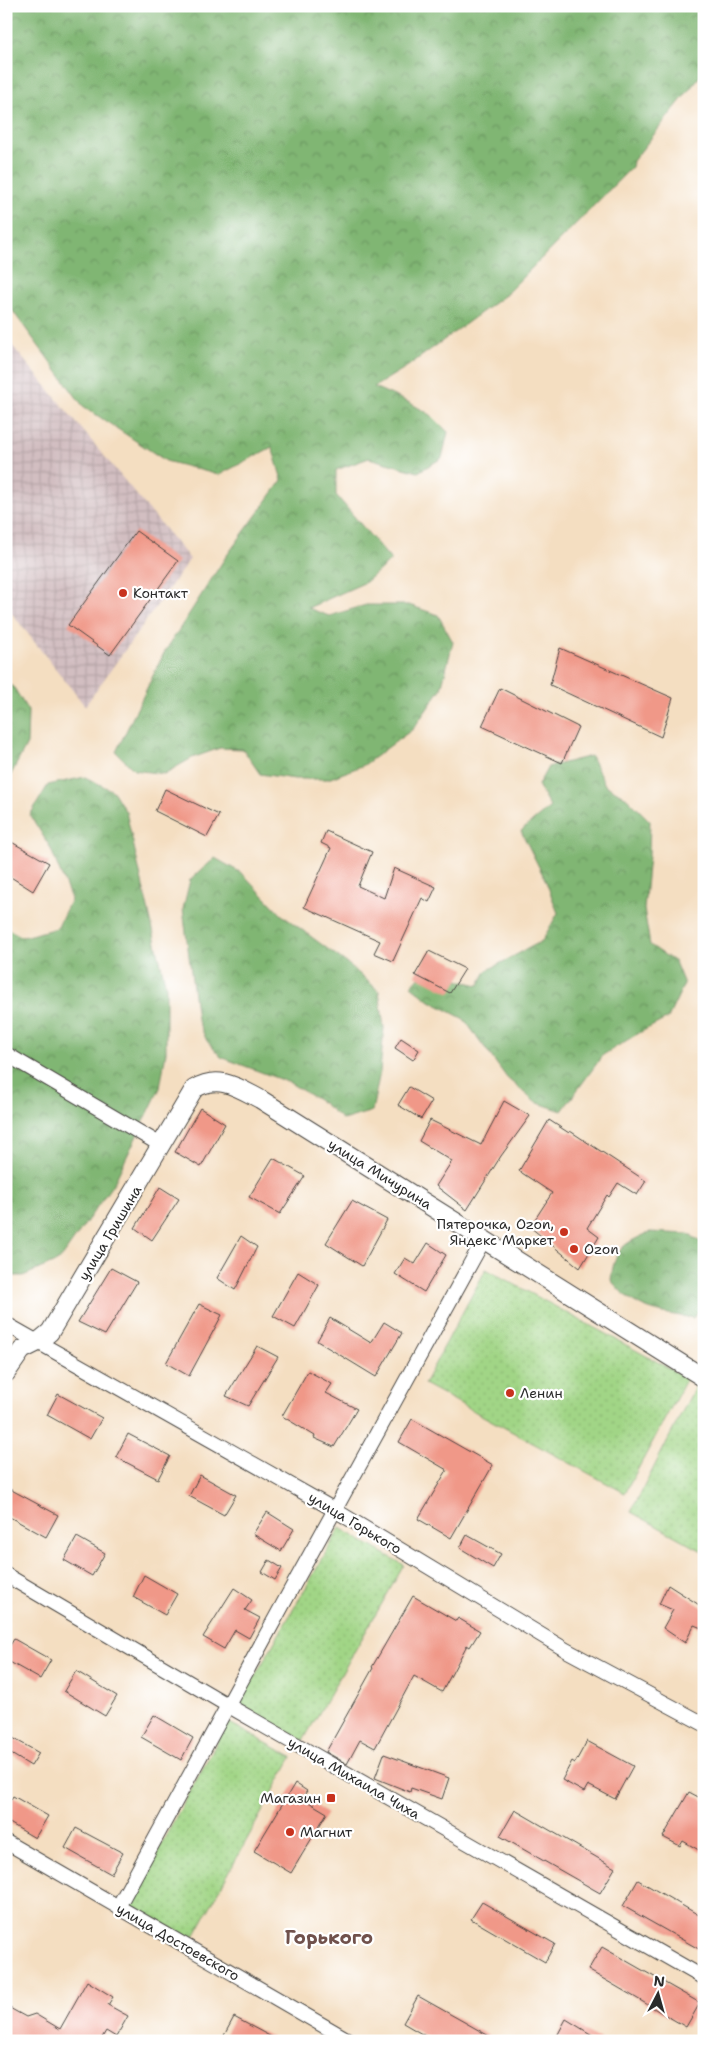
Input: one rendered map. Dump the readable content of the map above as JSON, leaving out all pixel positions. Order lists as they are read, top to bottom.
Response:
{
  "streets": {
    "street": [
      "улица Мичурина",
      "улица Гришина",
      "улица Горького",
      "улица Михаила Чиха",
      "улица Достоевского"
    ]
  },
  "crossings": [
    ["улица Мичурина", "улица Гришина"],
    ["улица Гришина", "улица Горького"]
  ],
  "districts": ["Горького"],
  "places": {
    "other": [
      "Контакт",
      "Пятерочка, Ozon, Яндекс Маркет",
      "Ozon",
      "Ленин",
      "Магнит"
    ],
    "transit": ["Магазин"]
  },
  "north": "top"
}
